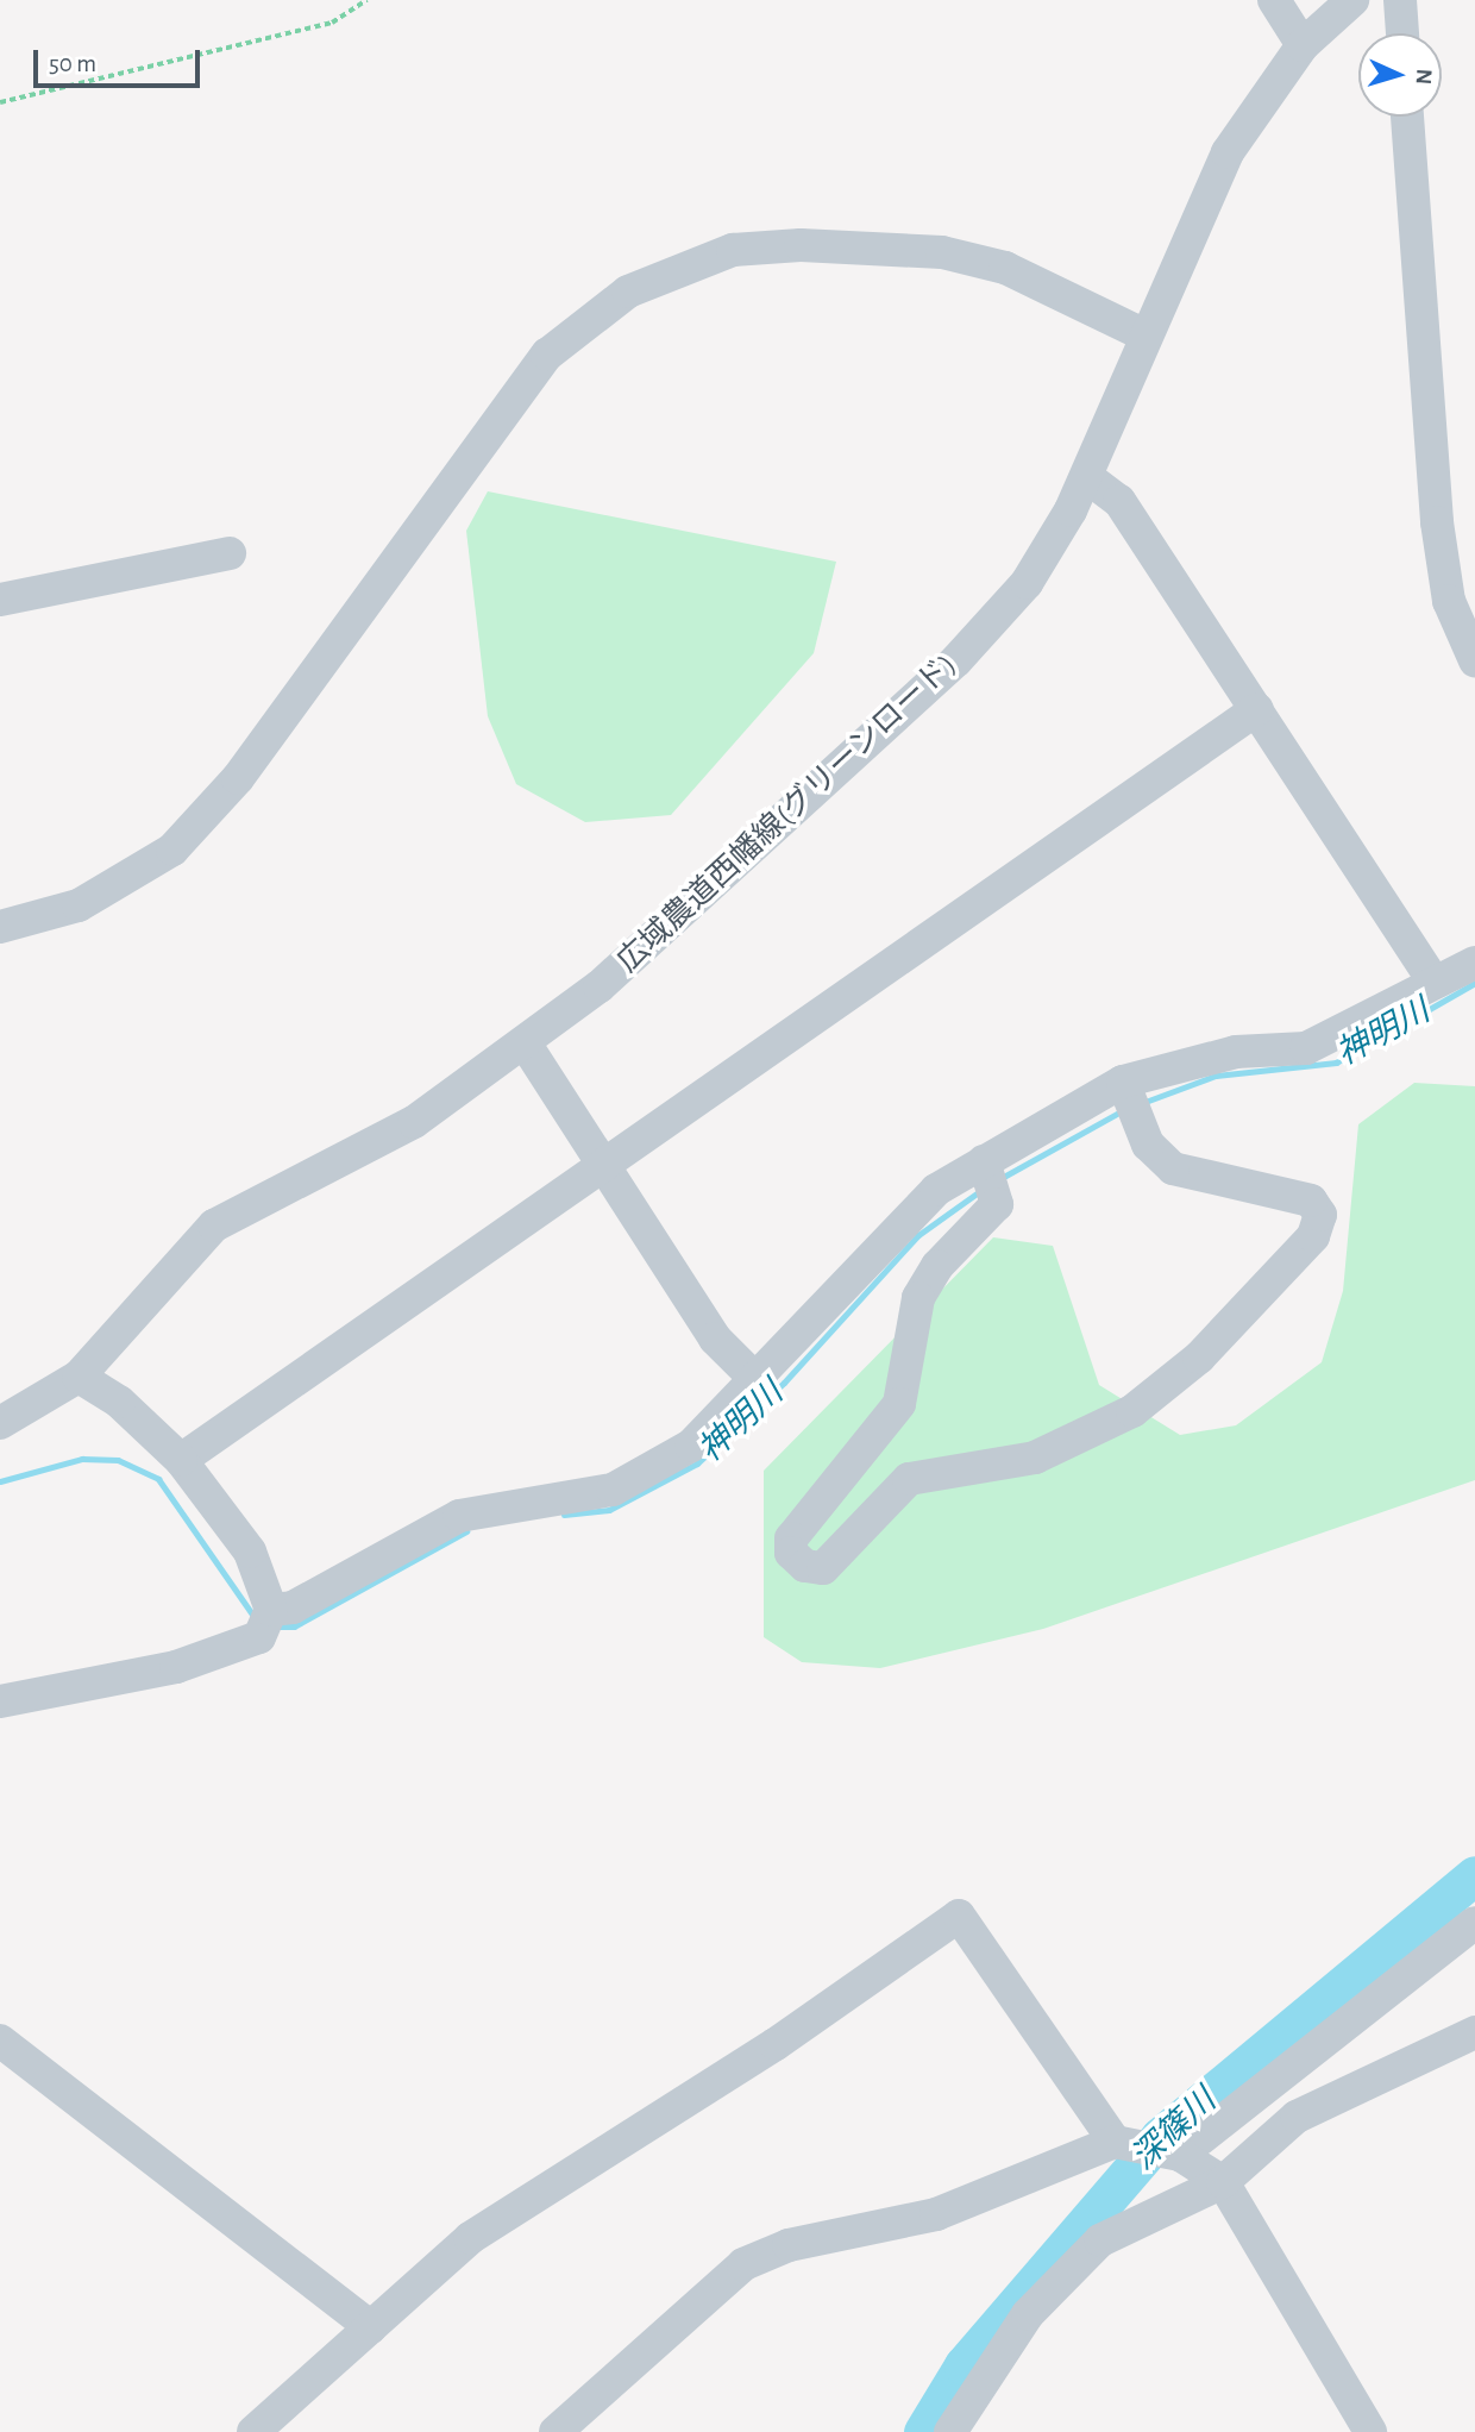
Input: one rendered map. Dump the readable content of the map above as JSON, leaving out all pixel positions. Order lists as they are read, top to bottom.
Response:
{
  "streets": {
    "street": ["広域農道西幡線(グリーンロード)"]
  },
  "water": ["神明川", "深篠川"],
  "scale_bar": "50 m",
  "north": "right"
}
